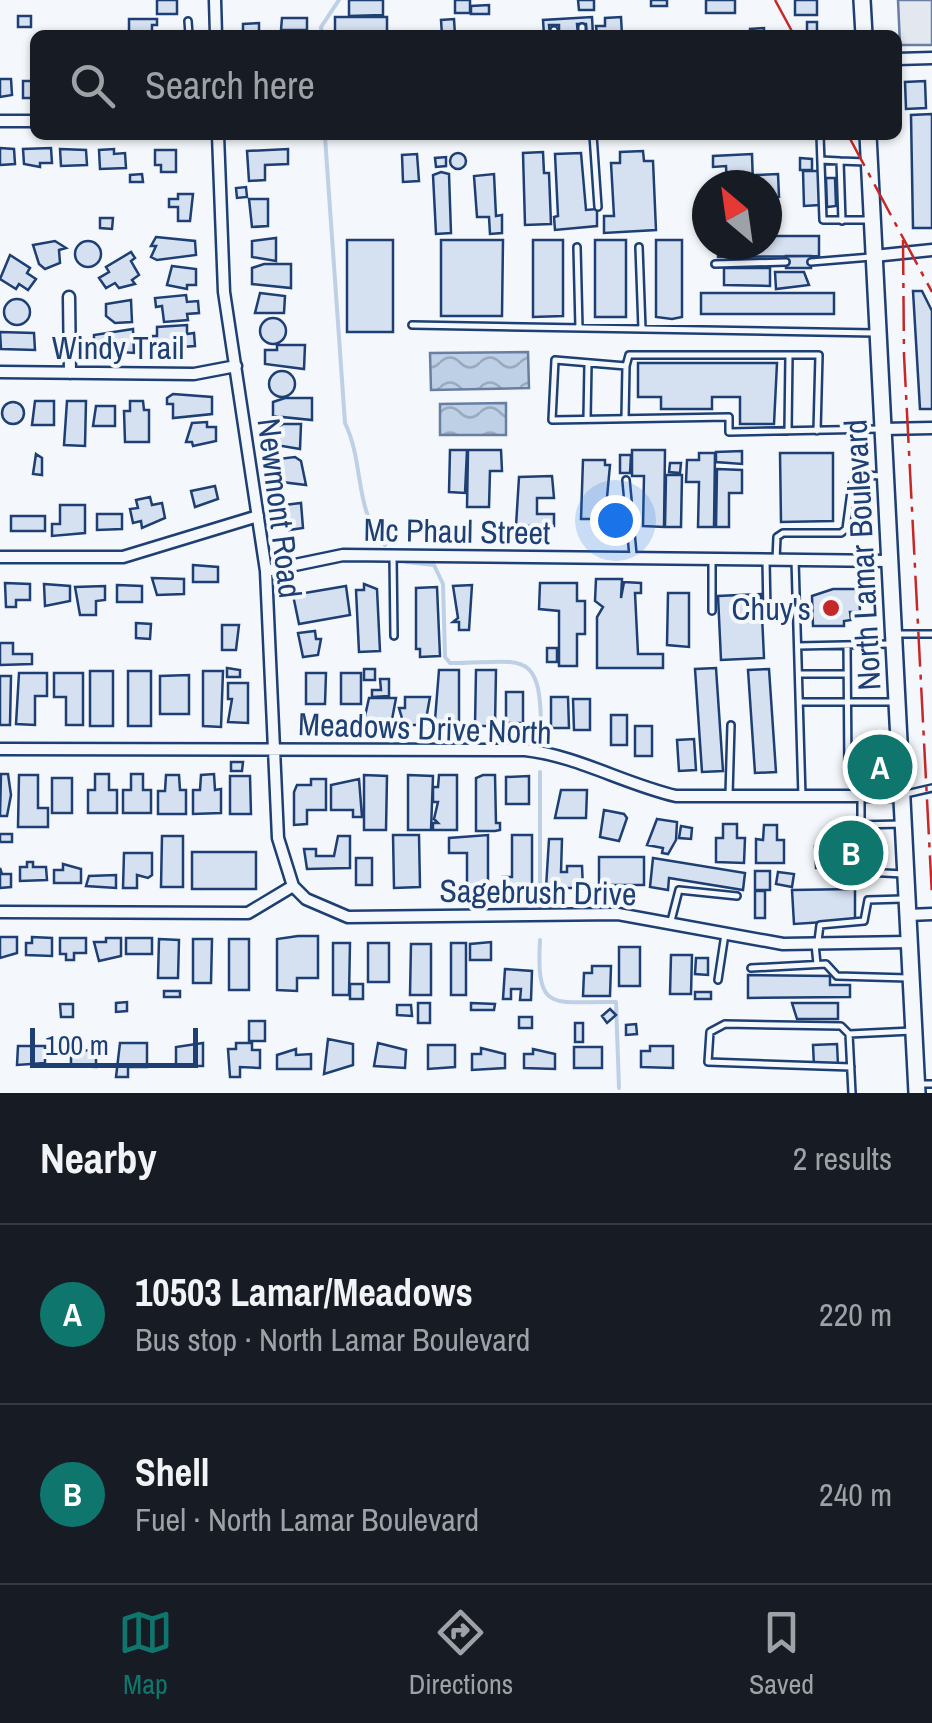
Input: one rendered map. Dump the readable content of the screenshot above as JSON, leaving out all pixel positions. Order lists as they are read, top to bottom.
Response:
{
  "streets": {
    "main road": ["North Lamar Boulevard"],
    "street": [
      "Windy Trail",
      "Newmont Road",
      "Mc Phaul Street",
      "Meadows Drive North",
      "Sagebrush Drive"
    ]
  },
  "crossings": [
    ["Windy Trail", "Newmont Road"],
    ["Newmont Road", "Mc Phaul Street"],
    ["Newmont Road", "Meadows Drive North"],
    ["Newmont Road", "Sagebrush Drive"],
    ["Mc Phaul Street", "North Lamar Boulevard"],
    ["North Lamar Boulevard", "Meadows Drive North"],
    ["North Lamar Boulevard", "Sagebrush Drive"]
  ],
  "places": ["Chuy's"],
  "scale_bar": "100 m",
  "north": "top left",
  "page": {
    "search": "Search here",
    "pins": ["A", "B"],
    "scale": "100 m",
    "heading": ["Nearby", "2 results"],
    "list": [
      {
        "mark": "A",
        "name": "10503 Lamar/Meadows",
        "note": "Bus stop · North Lamar Boulevard",
        "value": "220 m"
      },
      {
        "mark": "B",
        "name": "Shell",
        "note": "Fuel · North Lamar Boulevard",
        "value": "240 m"
      }
    ],
    "nav": ["Map", "Directions", "Saved"]
  }
}
